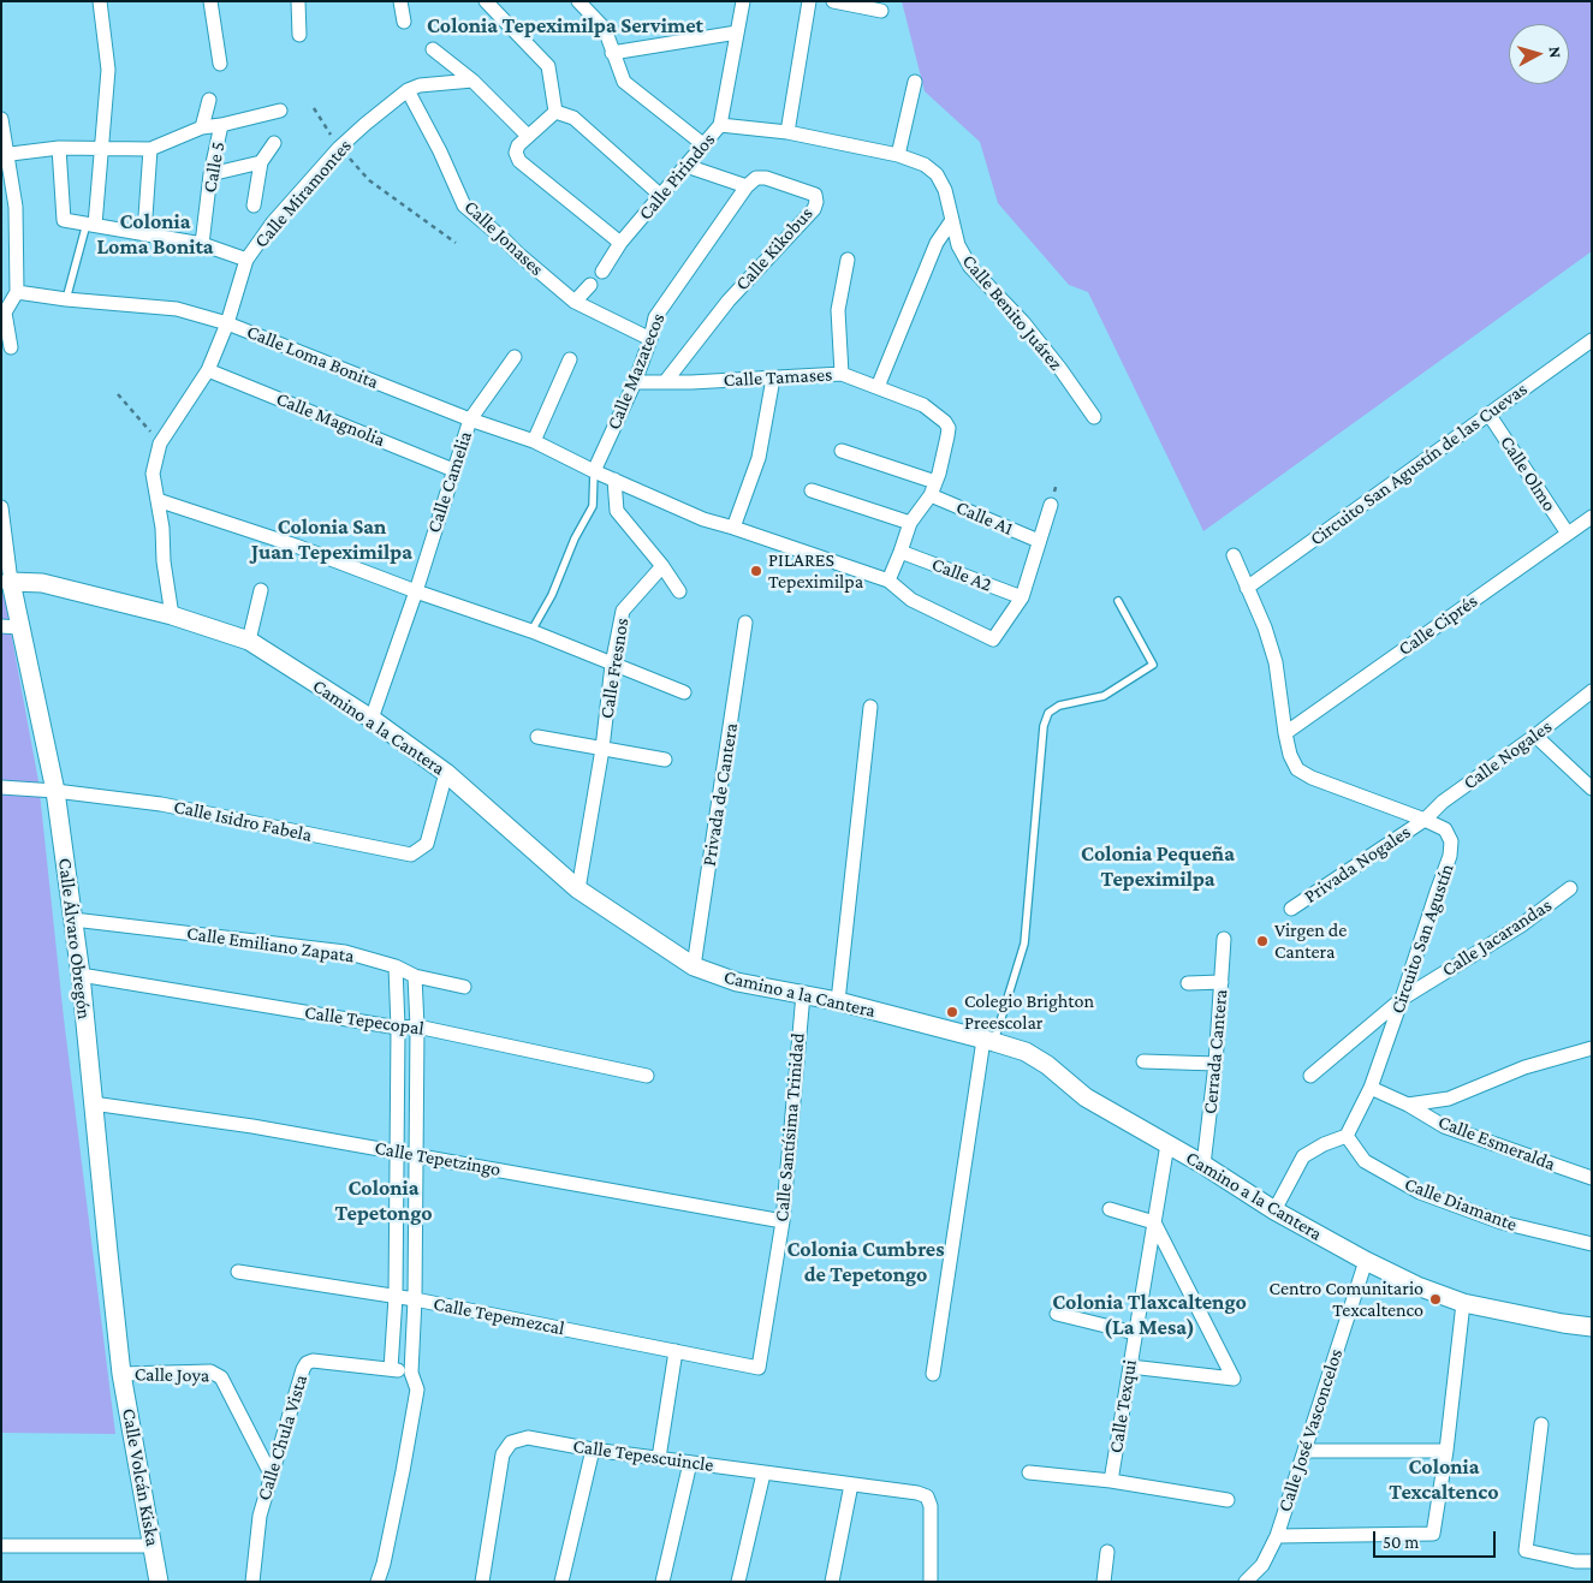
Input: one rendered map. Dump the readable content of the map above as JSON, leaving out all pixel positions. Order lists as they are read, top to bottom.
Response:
{
  "streets": {
    "street": [
      "Calle 5",
      "Calle Pirindos",
      "Calle Miramontes",
      "Calle Jonases",
      "Calle Kikobus",
      "Calle Benito Juárez",
      "Calle Loma Bonita",
      "Calle Mazatecos",
      "Calle Tamases",
      "Calle Magnolia",
      "Circuito San Agustín de las Cuevas",
      "Calle Olmo",
      "Calle Camelia",
      "Calle A1",
      "Calle A2",
      "Calle Ciprés",
      "Calle Fresnos",
      "Camino a la Cantera",
      "Calle Nogales",
      "Privada de Cantera",
      "Calle Isidro Fabela",
      "Privada Nogales",
      "Calle Jacarandas",
      "Calle Álvaro Obregón",
      "Circuito San Agustín",
      "Calle Emiliano Zapata",
      "Calle Tepecopal",
      "Cerrada Cantera",
      "Calle Santísima Trinidad",
      "Calle Esmeralda",
      "Calle Tepetzingo",
      "Calle Diamante",
      "Calle Tepemezcal",
      "Calle Joya",
      "Calle Texqui",
      "Calle José Vasconcelos",
      "Calle Chula Vista",
      "Calle Tepescuincle",
      "Calle Volcán Kiska"
    ]
  },
  "crossings": [
    ["Calle Pirindos", "Calle Benito Juárez"],
    ["Calle Miramontes", "Calle Jonases"],
    ["Calle Miramontes", "Calle Loma Bonita"],
    ["Calle Miramontes", "Calle Magnolia"],
    ["Calle Miramontes", "Camino a la Cantera"],
    ["Calle Jonases", "Calle Mazatecos"],
    ["Calle Kikobus", "Calle Mazatecos"],
    ["Calle Kikobus", "Calle Tamases"],
    ["Calle Loma Bonita", "Calle Mazatecos"],
    ["Calle Loma Bonita", "Calle Camelia"],
    ["Calle Mazatecos", "Calle Tamases"],
    ["Calle Tamases", "Calle A1"],
    ["Calle Magnolia", "Calle Camelia"],
    ["Circuito San Agustín de las Cuevas", "Calle Olmo"],
    ["Circuito San Agustín de las Cuevas", "Circuito San Agustín"],
    ["Calle Olmo", "Calle Ciprés"],
    ["Calle Camelia", "Camino a la Cantera"],
    ["Calle Ciprés", "Circuito San Agustín"],
    ["Calle Fresnos", "Camino a la Cantera"],
    ["Camino a la Cantera", "Privada de Cantera"],
    ["Camino a la Cantera", "Calle Isidro Fabela"],
    ["Camino a la Cantera", "Calle Álvaro Obregón"],
    ["Camino a la Cantera", "Cerrada Cantera"],
    ["Camino a la Cantera", "Calle Santísima Trinidad"],
    ["Camino a la Cantera", "Calle Texqui"],
    ["Camino a la Cantera", "Calle José Vasconcelos"],
    ["Calle Nogales", "Privada Nogales"],
    ["Calle Nogales", "Circuito San Agustín"],
    ["Calle Isidro Fabela", "Calle Álvaro Obregón"],
    ["Privada Nogales", "Circuito San Agustín"],
    ["Calle Jacarandas", "Circuito San Agustín"],
    ["Calle Álvaro Obregón", "Calle Emiliano Zapata"],
    ["Calle Álvaro Obregón", "Calle Tepecopal"],
    ["Calle Álvaro Obregón", "Calle Tepetzingo"],
    ["Calle Álvaro Obregón", "Calle Joya"],
    ["Calle Álvaro Obregón", "Calle Volcán Kiska"],
    ["Circuito San Agustín", "Calle Esmeralda"],
    ["Circuito San Agustín", "Calle Diamante"],
    ["Calle Santísima Trinidad", "Calle Tepetzingo"],
    ["Calle Santísima Trinidad", "Calle Tepemezcal"],
    ["Calle Joya", "Calle Chula Vista"],
    ["Calle Joya", "Calle Volcán Kiska"]
  ],
  "districts": [
    "Colonia Tepeximilpa Servimet",
    "Colonia Loma Bonita",
    "Colonia San Juan Tepeximilpa",
    "Colonia Pequeña Tepeximilpa",
    "Colonia Tepetongo",
    "Colonia Cumbres de Tepetongo",
    "Colonia Tlaxcaltengo (La Mesa)",
    "Colonia Texcaltenco"
  ],
  "places": [
    "PILARES Tepeximilpa",
    "Virgen de Cantera",
    "Colegio Brighton Preescolar",
    "Centro Comunitario Texcaltenco"
  ],
  "scale_bar": "50 m",
  "north": "right"
}
